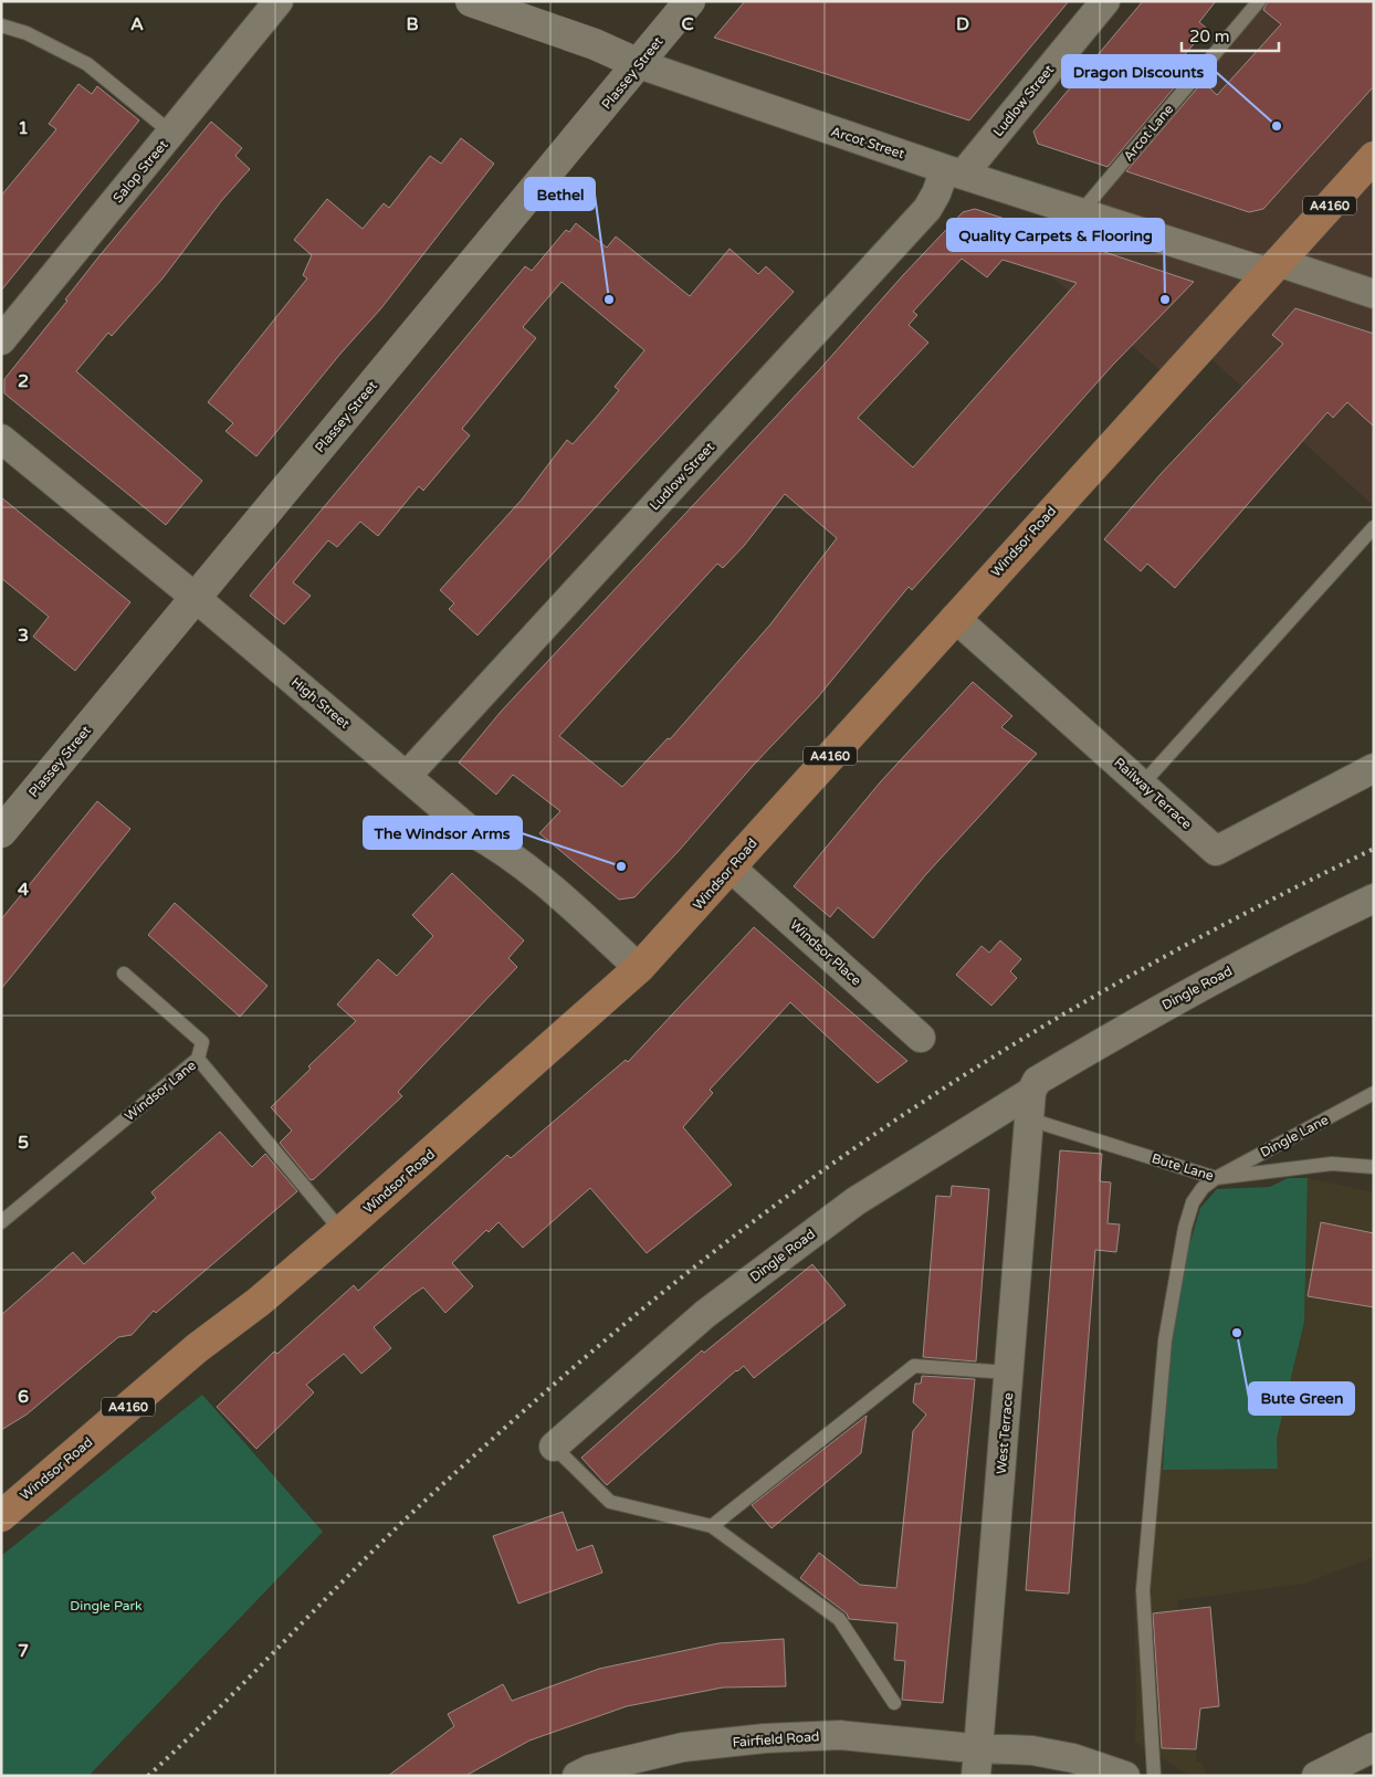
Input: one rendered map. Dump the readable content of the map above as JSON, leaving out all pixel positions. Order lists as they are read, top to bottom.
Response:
{
  "streets": {
    "main road": ["A4160", "Windsor Road"],
    "street": [
      "Plassey Street",
      "Ludlow Street",
      "Arcot Street",
      "Salop Street",
      "High Street",
      "Railway Terrace",
      "Windsor Place",
      "Dingle Road",
      "West Terrace",
      "Fairfield Road"
    ],
    "lane": [
      "Arcot Lane",
      "Windsor Lane",
      "Dingle Lane",
      "Bute Lane"
    ]
  },
  "crossings": [
    ["Plassey Street", "Arcot Street"],
    ["Plassey Street", "High Street"],
    ["Ludlow Street", "Arcot Street"],
    ["Ludlow Street", "High Street"],
    ["Arcot Lane", "Arcot Street"],
    ["Arcot Street", "Windsor Road"],
    ["Windsor Road", "High Street"],
    ["Windsor Road", "Railway Terrace"],
    ["Windsor Road", "Windsor Place"],
    ["Windsor Road", "Windsor Lane"],
    ["Dingle Road", "Bute Lane"],
    ["Dingle Road", "West Terrace"],
    ["Dingle Lane", "Bute Lane"],
    ["Bute Lane", "West Terrace"],
    ["West Terrace", "Fairfield Road"]
  ],
  "parks": ["Dingle Park"],
  "places": [
    "Dragon Discounts",
    "Bethel",
    "Quality Carpets & Flooring",
    "The Windsor Arms",
    "Bute Green"
  ],
  "scale_bar": "20 m",
  "grid": {
    "columns": [
      "A",
      "B",
      "C",
      "D"
    ],
    "rows": [
      "1",
      "2",
      "3",
      "4",
      "5",
      "6",
      "7"
    ]
  }
}
